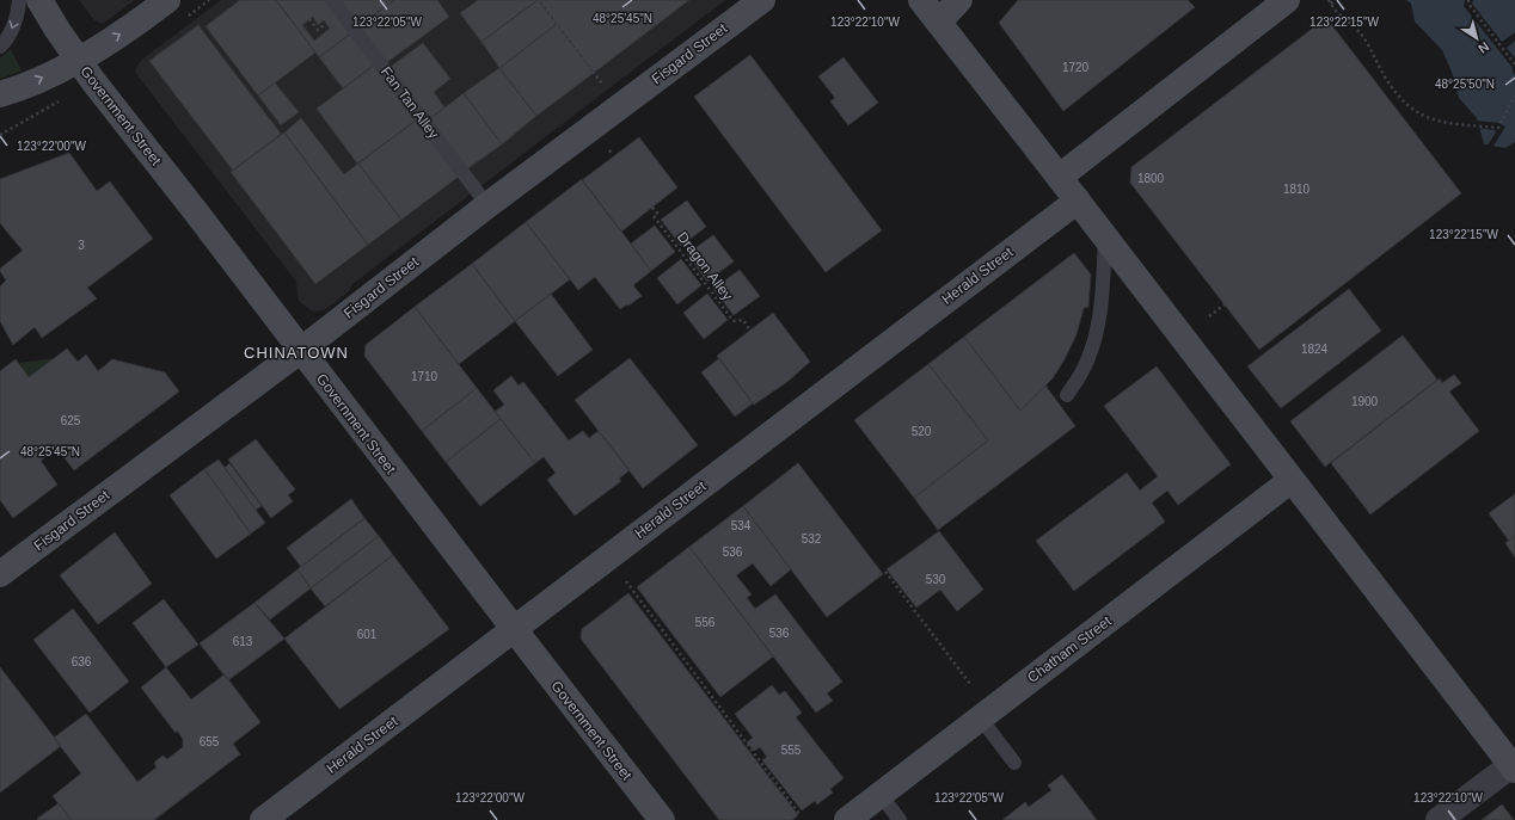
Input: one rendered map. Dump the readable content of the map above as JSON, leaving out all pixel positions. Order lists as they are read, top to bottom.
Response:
{
  "streets": {
    "street": [
      "Fisgard Street",
      "Government Street",
      "Herald Street",
      "Chatham Street"
    ],
    "lane": ["Fan Tan Alley"],
    "path": ["Dragon Alley"]
  },
  "crossings": [
    ["Fisgard Street", "Fan Tan Alley"],
    ["Fisgard Street", "Government Street"],
    ["Government Street", "Herald Street"]
  ],
  "districts": ["CHINATOWN"],
  "house_numbers": [
    "1720",
    "1800",
    "1810",
    "3",
    "1824",
    "1710",
    "1900",
    "625",
    "520",
    "534",
    "532",
    "536",
    "530",
    "556",
    "536",
    "601",
    "613",
    "636",
    "655",
    "555"
  ],
  "north": "bottom right",
  "coordinates": [
    "48°25'45\"N",
    "123°22'05\"W",
    "123°22'10\"W",
    "123°22'15\"W",
    "48°25'50\"N",
    "123°22'00\"W"
  ]
}
